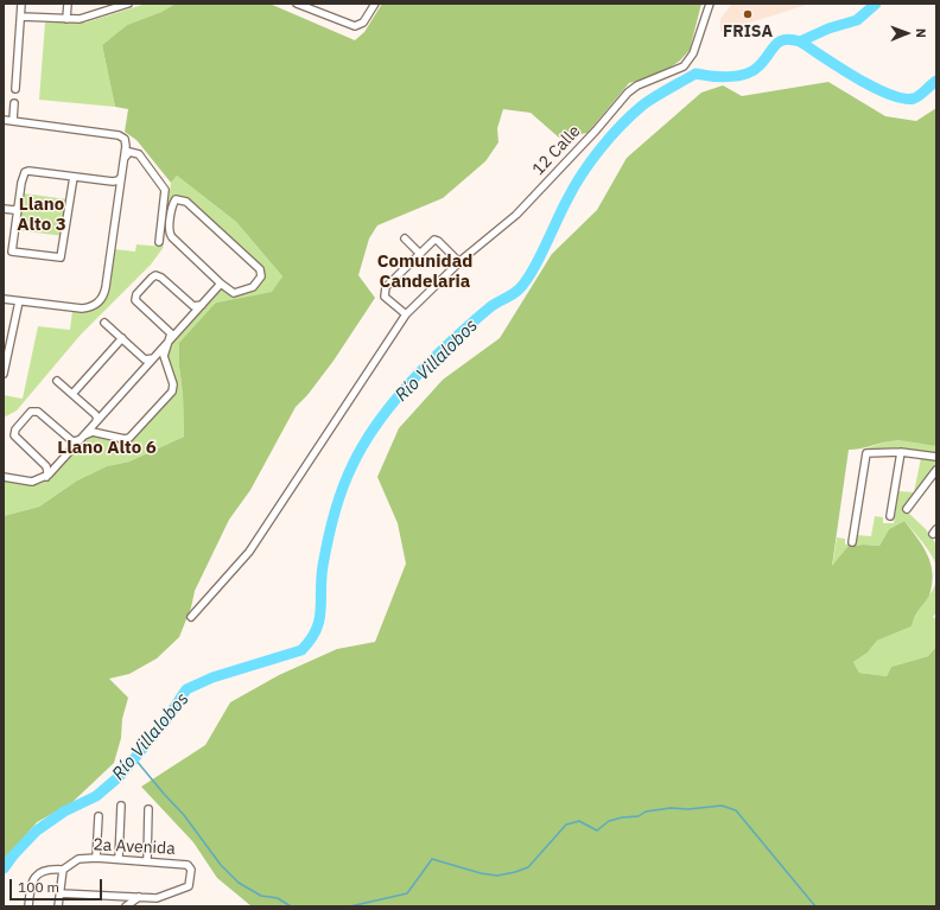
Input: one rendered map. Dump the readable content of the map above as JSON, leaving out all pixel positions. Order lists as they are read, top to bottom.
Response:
{
  "streets": {
    "street": ["12 Calle", "2a Avenida"]
  },
  "districts": ["Llano Alto 3", "Comunidad Candelaria", "Llano Alto 6"],
  "water": ["Río Villalobos"],
  "places": ["FRISA"],
  "scale_bar": "100 m",
  "north": "right"
}
